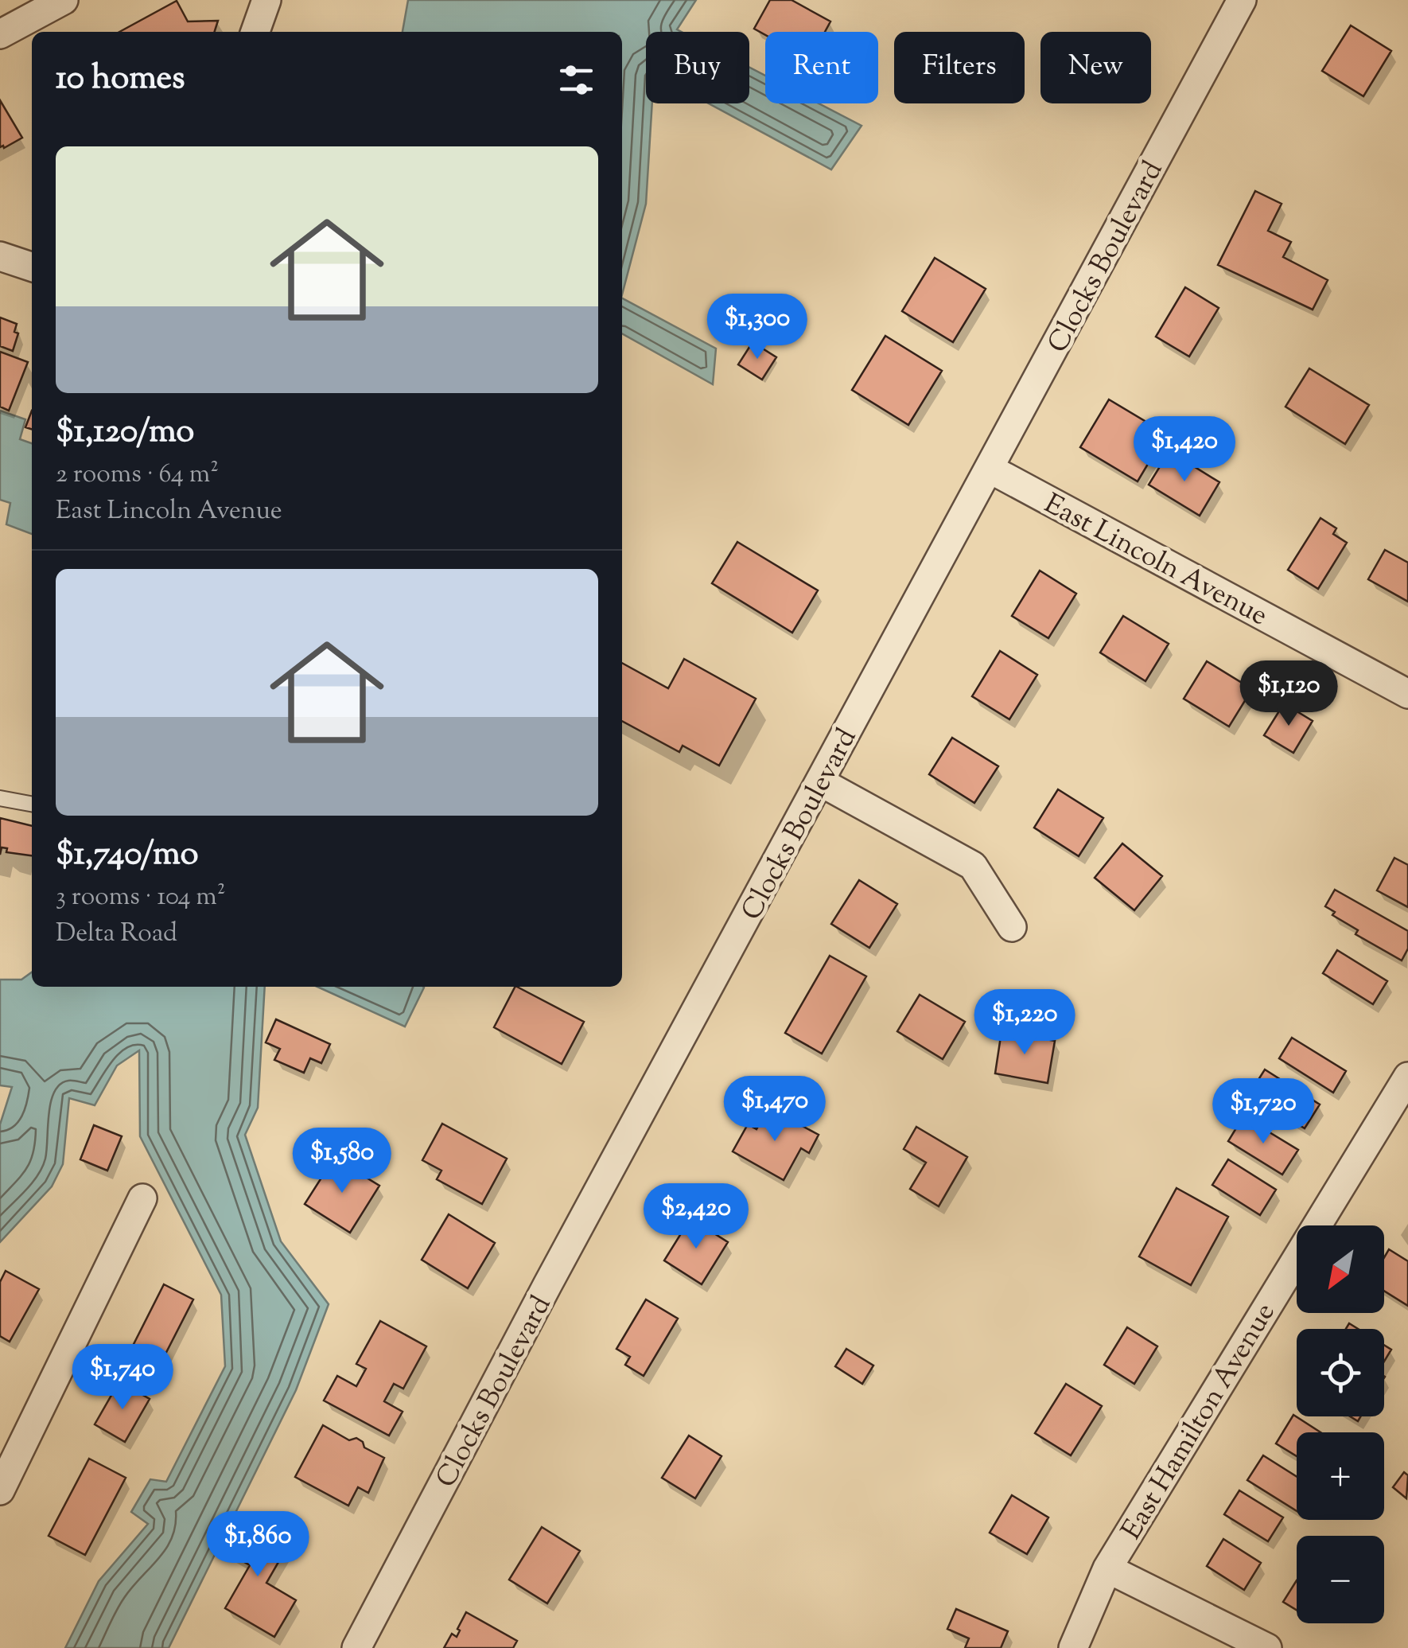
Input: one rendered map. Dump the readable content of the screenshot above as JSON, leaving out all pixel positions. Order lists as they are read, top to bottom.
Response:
{
  "streets": {
    "street": ["Clocks Boulevard", "East Lincoln Avenue", "East Hamilton Avenue"]
  },
  "crossings": [
    ["Clocks Boulevard", "East Lincoln Avenue"]
  ],
  "north": "bottom left",
  "page": {
    "chip": [
      "Buy",
      "Rent",
      "Filters",
      "New"
    ],
    "heading": "10 homes",
    "list": [
      {
        "name": "$1,120/mo",
        "note": "2 rooms · 64 m² · East Lincoln Avenue"
      },
      {
        "name": "$1,740/mo",
        "note": "3 rooms · 104 m² · Delta Road"
      }
    ],
    "price": [
      "$1,300",
      "$1,420",
      "$1,120",
      "$1,220",
      "$1,470",
      "$1,720",
      "$1,580",
      "$2,420",
      "$1,740",
      "$1,860"
    ],
    "map_buttons": ["+", "−"]
  }
}
